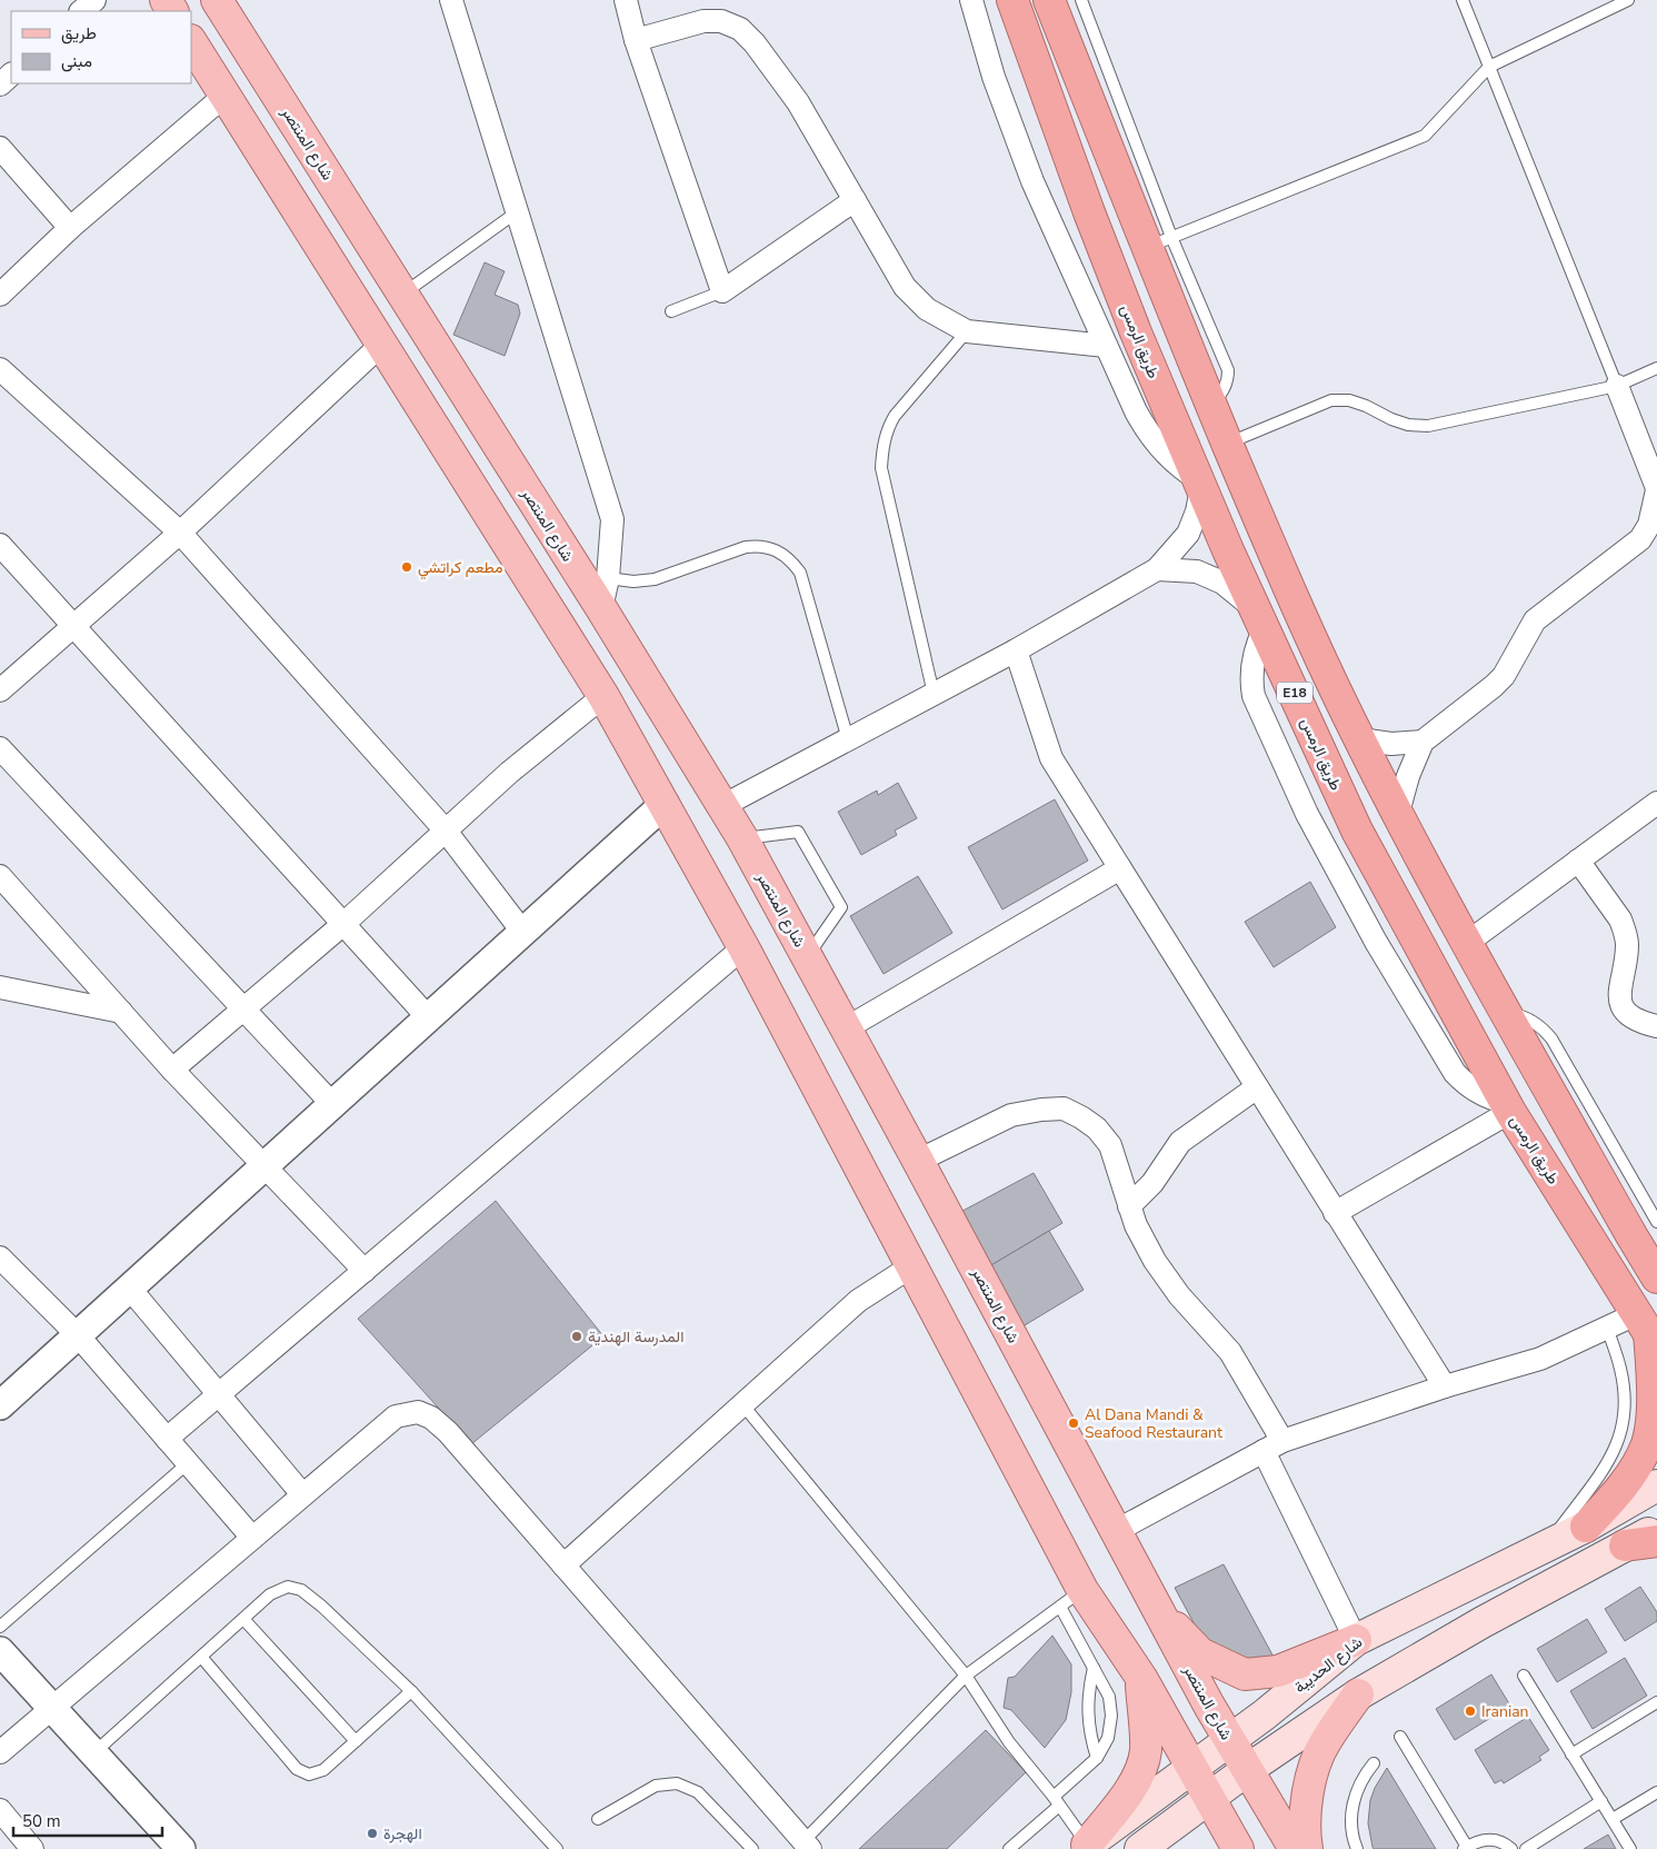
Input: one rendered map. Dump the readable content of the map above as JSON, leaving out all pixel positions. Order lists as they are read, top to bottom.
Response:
{
  "streets": {
    "highway": ["طريق الرمس", "E18"],
    "main road": ["شارع المنتصر", "شارع الحديبة"]
  },
  "crossings": [
    ["شارع المنتصر", "شارع الحديبة"]
  ],
  "places": [
    "مطعم كراتشي",
    "المدرسة الهندية",
    "Al Dana Mandi & Seafood Restaurant",
    "Iranian",
    "الهجرة"
  ],
  "legend": ["طريق", "مبنى"],
  "scale_bar": "50 m"
}
